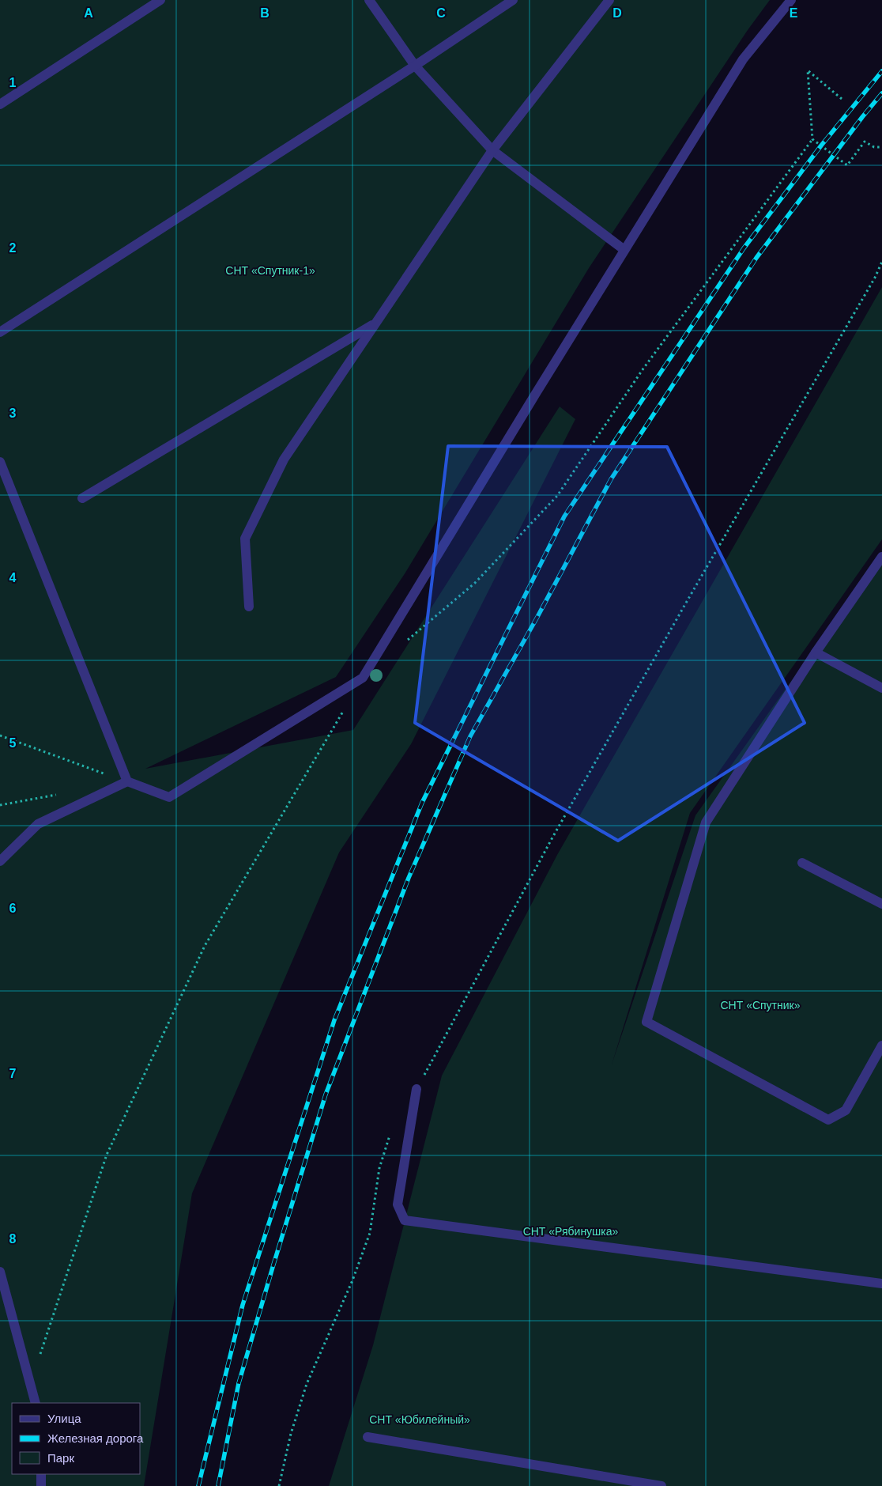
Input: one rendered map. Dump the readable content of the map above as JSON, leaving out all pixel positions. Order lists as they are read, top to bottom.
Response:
{
  "parks": [
    "СНТ «Спутник-1»",
    "СНТ «Спутник»",
    "СНТ «Рябинушка»",
    "СНТ «Юбилейный»"
  ],
  "legend": ["Улица", "Железная дорога", "Парк"],
  "grid": {
    "columns": [
      "A",
      "B",
      "C",
      "D",
      "E"
    ],
    "rows": [
      "1",
      "2",
      "3",
      "4",
      "5",
      "6",
      "7",
      "8"
    ]
  }
}
